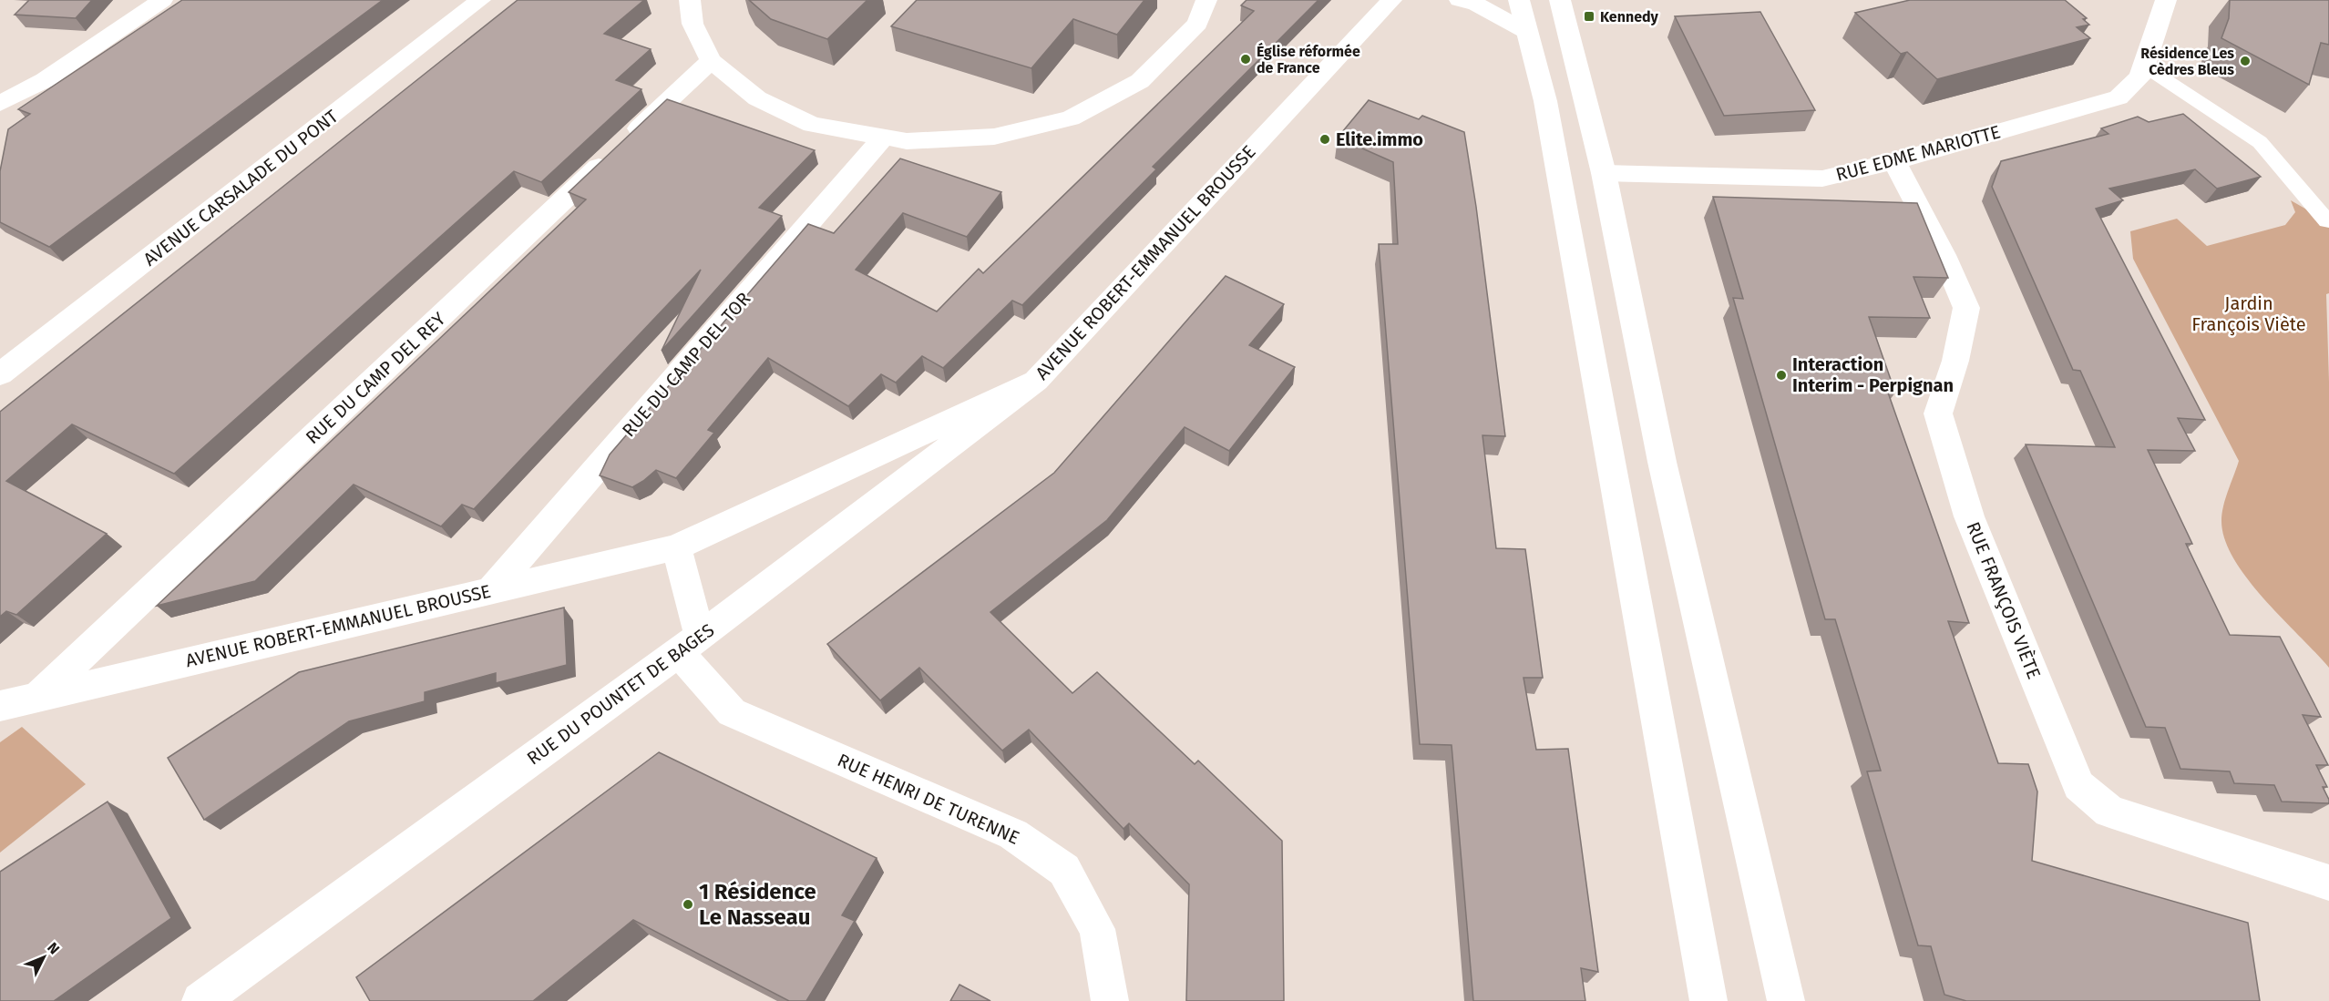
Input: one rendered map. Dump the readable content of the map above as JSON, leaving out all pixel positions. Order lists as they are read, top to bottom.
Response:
{
  "streets": {
    "street": [
      "RUE EDME MARIOTTE",
      "AVENUE CARSALADE DU PONT",
      "AVENUE ROBERT-EMMANUEL BROUSSE",
      "RUE DU CAMP DEL TOR",
      "RUE DU CAMP DEL REY",
      "RUE FRANÇOIS VIÈTE",
      "RUE DU POUNTET DE BAGES",
      "RUE HENRI DE TURENNE"
    ]
  },
  "crossings": [
    ["RUE EDME MARIOTTE", "RUE FRANÇOIS VIÈTE"],
    ["AVENUE ROBERT-EMMANUEL BROUSSE", "RUE DU CAMP DEL TOR"],
    ["AVENUE ROBERT-EMMANUEL BROUSSE", "RUE DU CAMP DEL REY"],
    ["AVENUE ROBERT-EMMANUEL BROUSSE", "RUE DU POUNTET DE BAGES"],
    ["RUE DU POUNTET DE BAGES", "RUE HENRI DE TURENNE"]
  ],
  "parks": ["Jardin François Viète"],
  "places": {
    "transit": ["Kennedy"],
    "other": [
      "Église réformée de France",
      "Résidence Les Cèdres Bleus",
      "Elite.immo",
      "Interaction Interim - Perpignan",
      "1 Résidence Le Nasseau"
    ]
  },
  "north": "top right"
}
